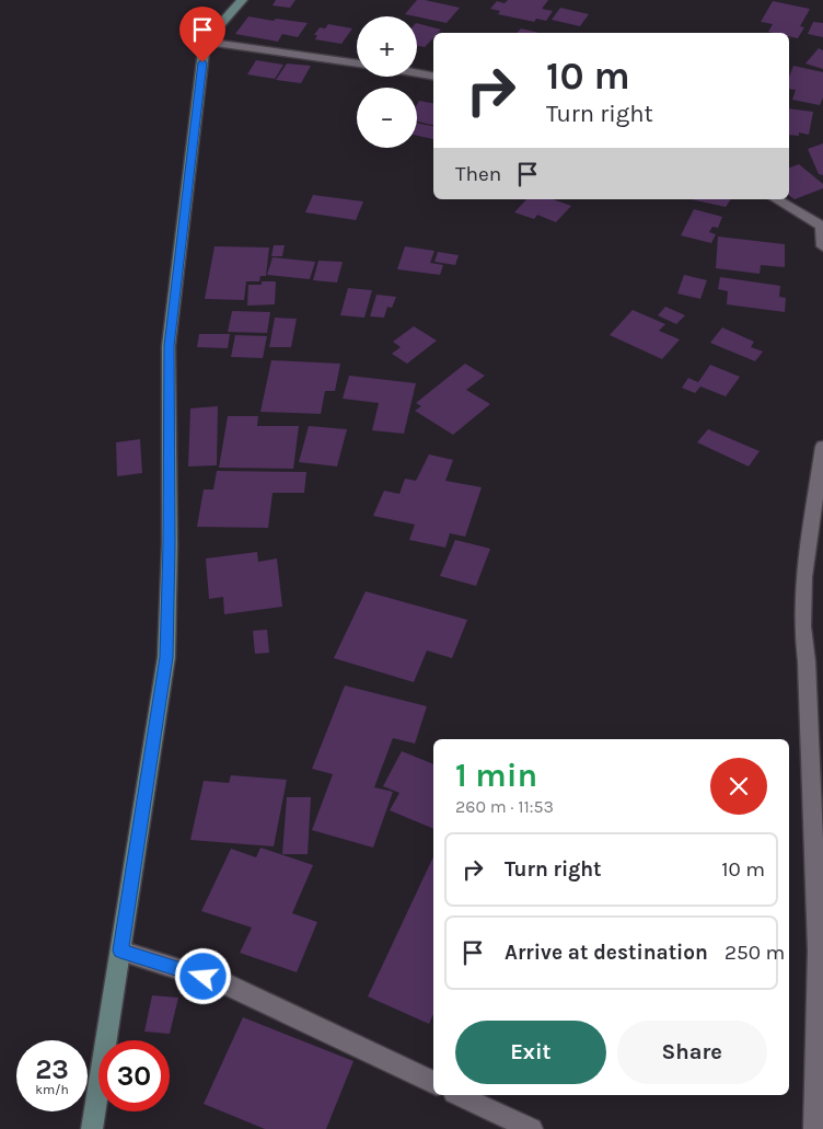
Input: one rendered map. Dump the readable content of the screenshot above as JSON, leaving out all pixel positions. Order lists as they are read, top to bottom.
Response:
{
  "page": {
    "map_buttons": ["+", "−"],
    "turn": ["10 m", "Turn right"],
    "then": "Then",
    "heading": ["1 min", "260 m · 11:53"],
    "list": [
      {
        "name": "Turn right",
        "value": "10 m"
      },
      {
        "name": "Arrive at destination",
        "value": "250 m"
      }
    ],
    "buttons": ["Exit", "Share"],
    "speed": "23 km/h",
    "limit": "30"
  }
}
